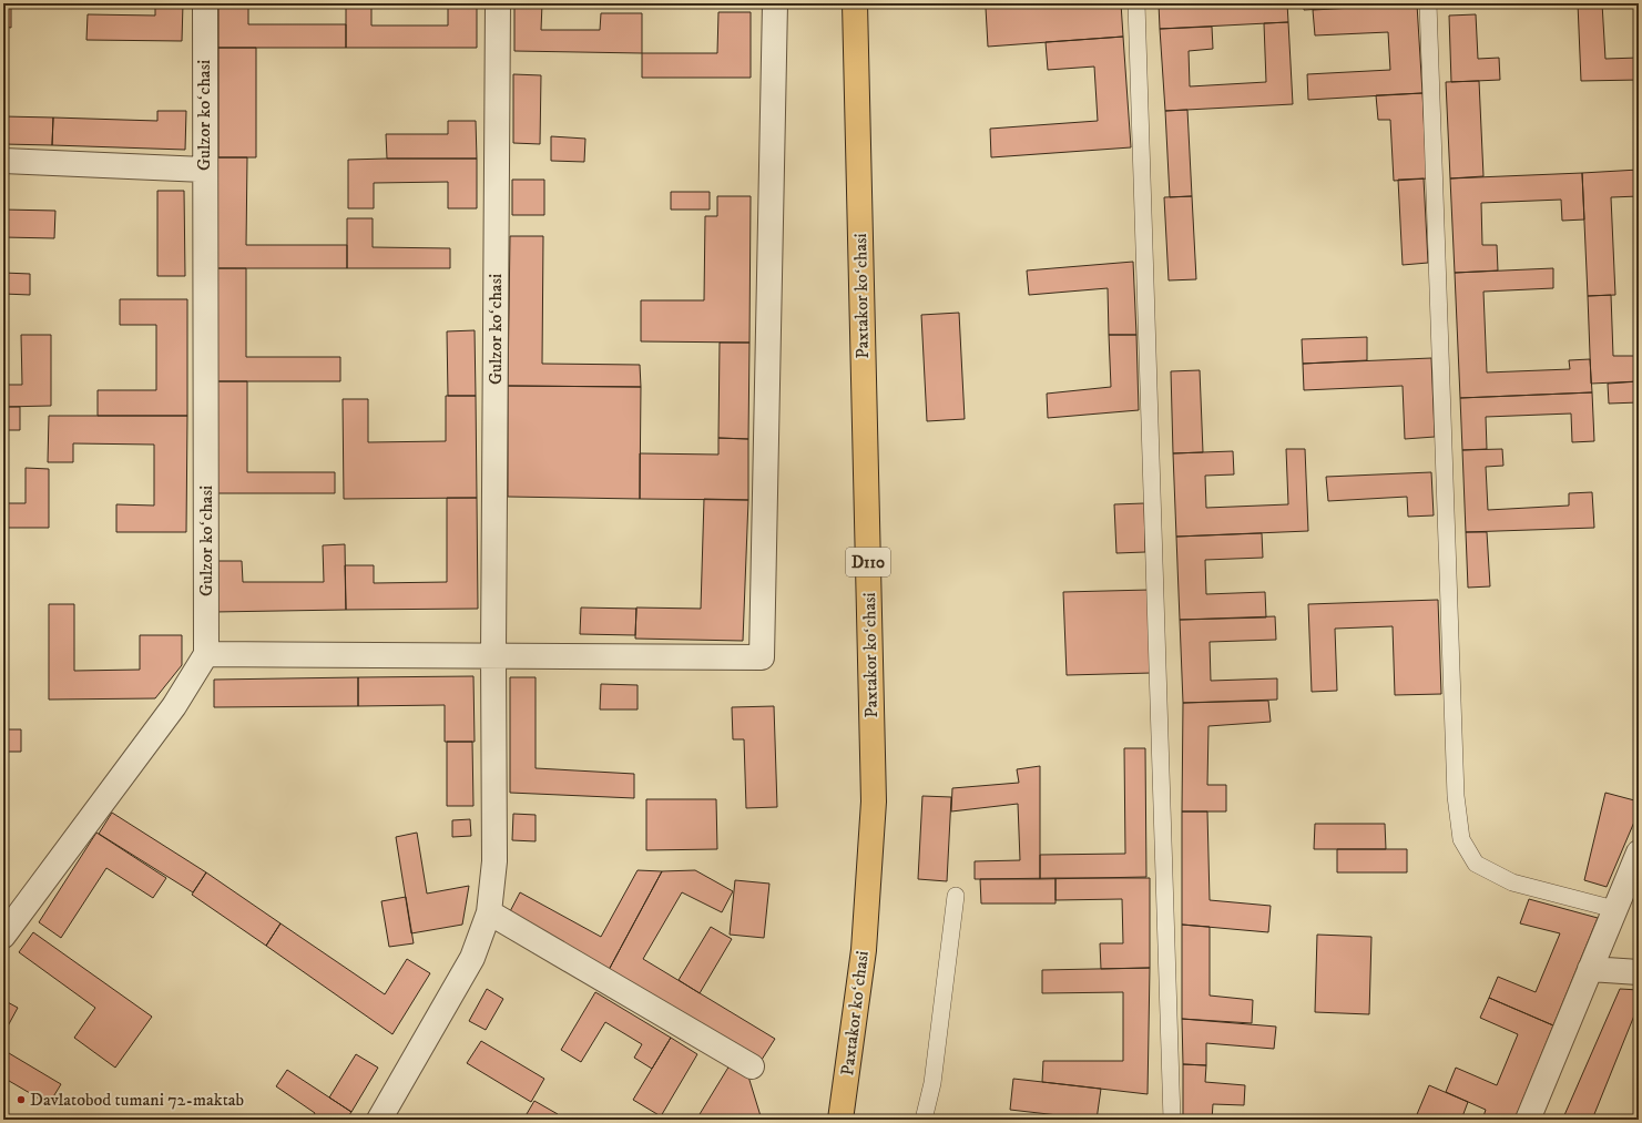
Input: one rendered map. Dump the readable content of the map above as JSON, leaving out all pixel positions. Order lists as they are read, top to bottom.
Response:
{
  "streets": {
    "main road": ["Paxtakor koʻchasi", "D110"],
    "street": ["Gulzor koʻchasi"]
  },
  "places": ["Davlatobod tumani 72-maktab"]
}
